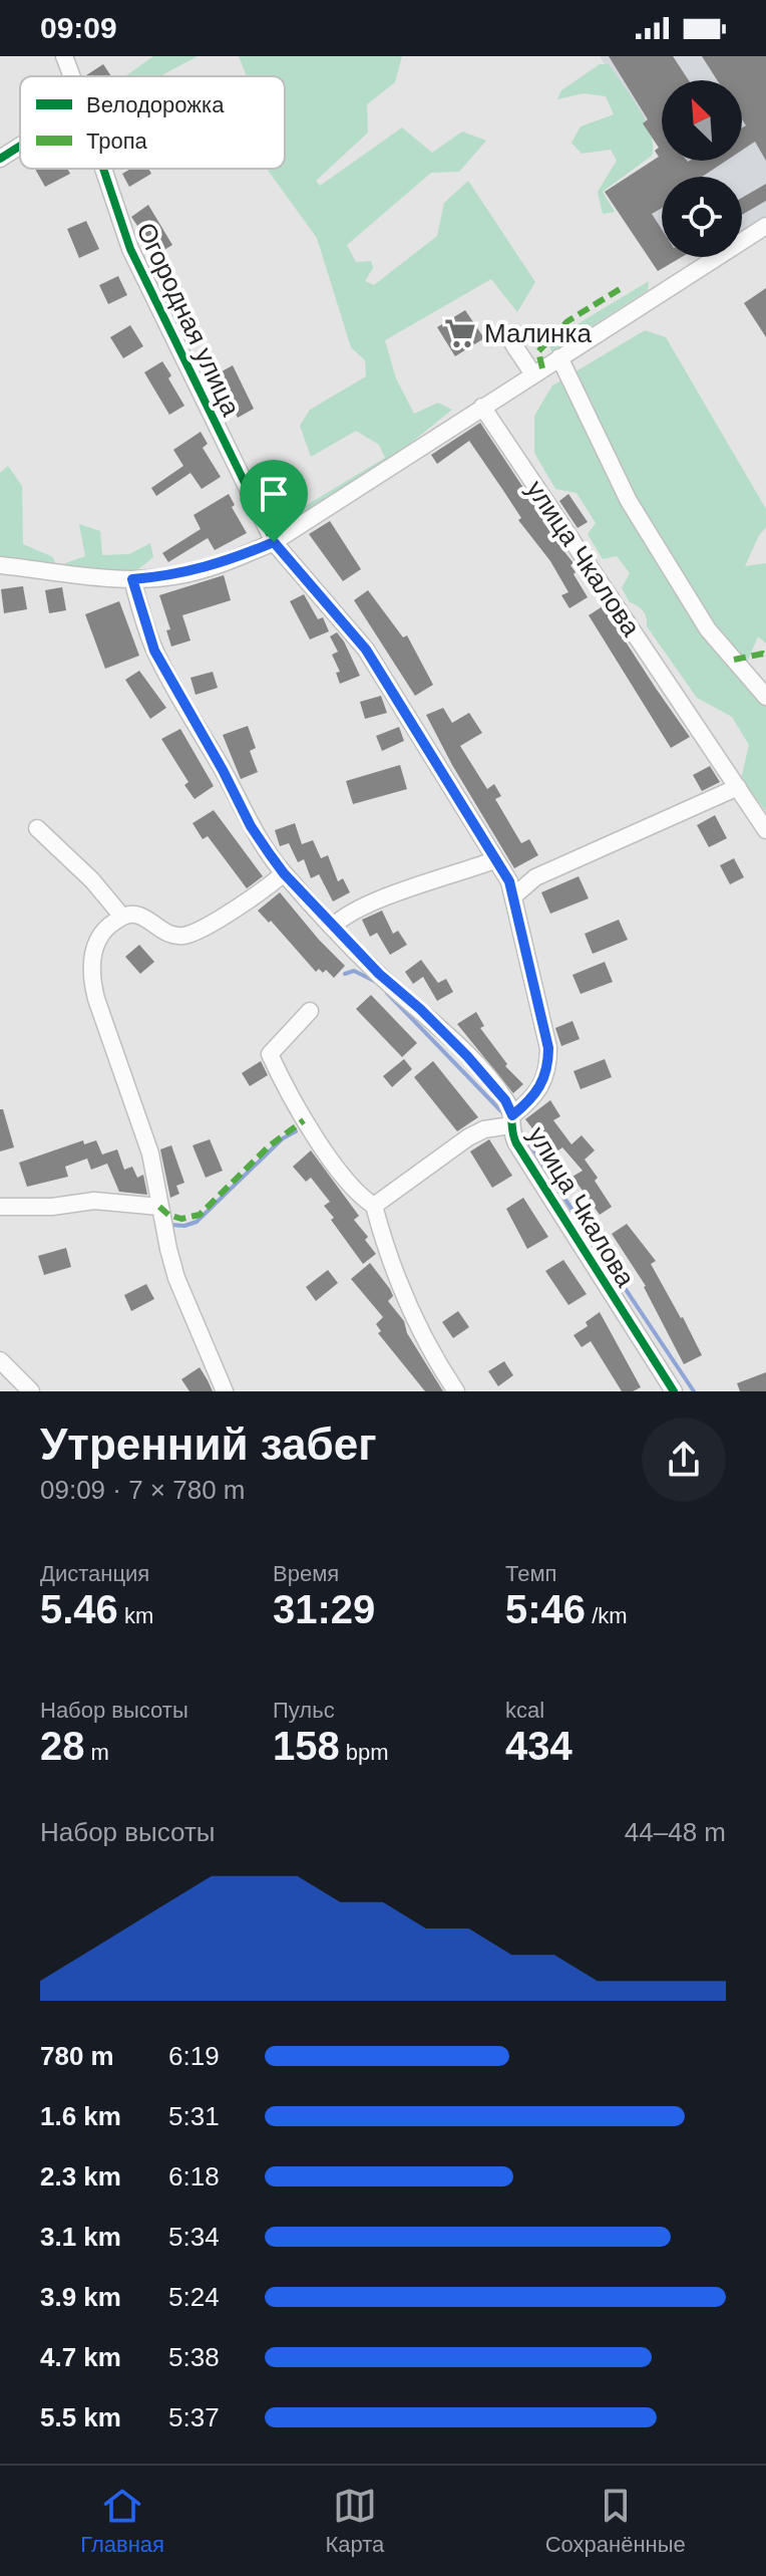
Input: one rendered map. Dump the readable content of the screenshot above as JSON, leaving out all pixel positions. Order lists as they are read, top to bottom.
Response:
{
  "streets": {
    "street": ["Огородная улица", "улица Чкалова"]
  },
  "crossings": [
    ["Огородная улица", "улица Чкалова"]
  ],
  "places": {
    "supermarket": ["Малинка"]
  },
  "legend": ["Велодорожка", "Тропа"],
  "north": "top left",
  "page": {
    "status": "09:09",
    "heading": ["Утренний забег", "09:09 · 7 × 780 m"],
    "stats": [
      ["Дистанция", "5.46 km"],
      ["Время", "31:29"],
      ["Темп", "5:46 /km"],
      ["Набор высоты", "28 m"],
      ["Пульс", "158 bpm"],
      ["kcal", "434"]
    ],
    "chart": ["Набор высоты", "44–48 m"],
    "list": [
      {
        "name": "780 m",
        "note": "6:19"
      },
      {
        "name": "1.6 km",
        "note": "5:31"
      },
      {
        "name": "2.3 km",
        "note": "6:18"
      },
      {
        "name": "3.1 km",
        "note": "5:34"
      },
      {
        "name": "3.9 km",
        "note": "5:24"
      },
      {
        "name": "4.7 km",
        "note": "5:38"
      },
      {
        "name": "5.5 km",
        "note": "5:37"
      }
    ],
    "tabs": ["Главная", "Карта", "Сохранённые"]
  }
}
